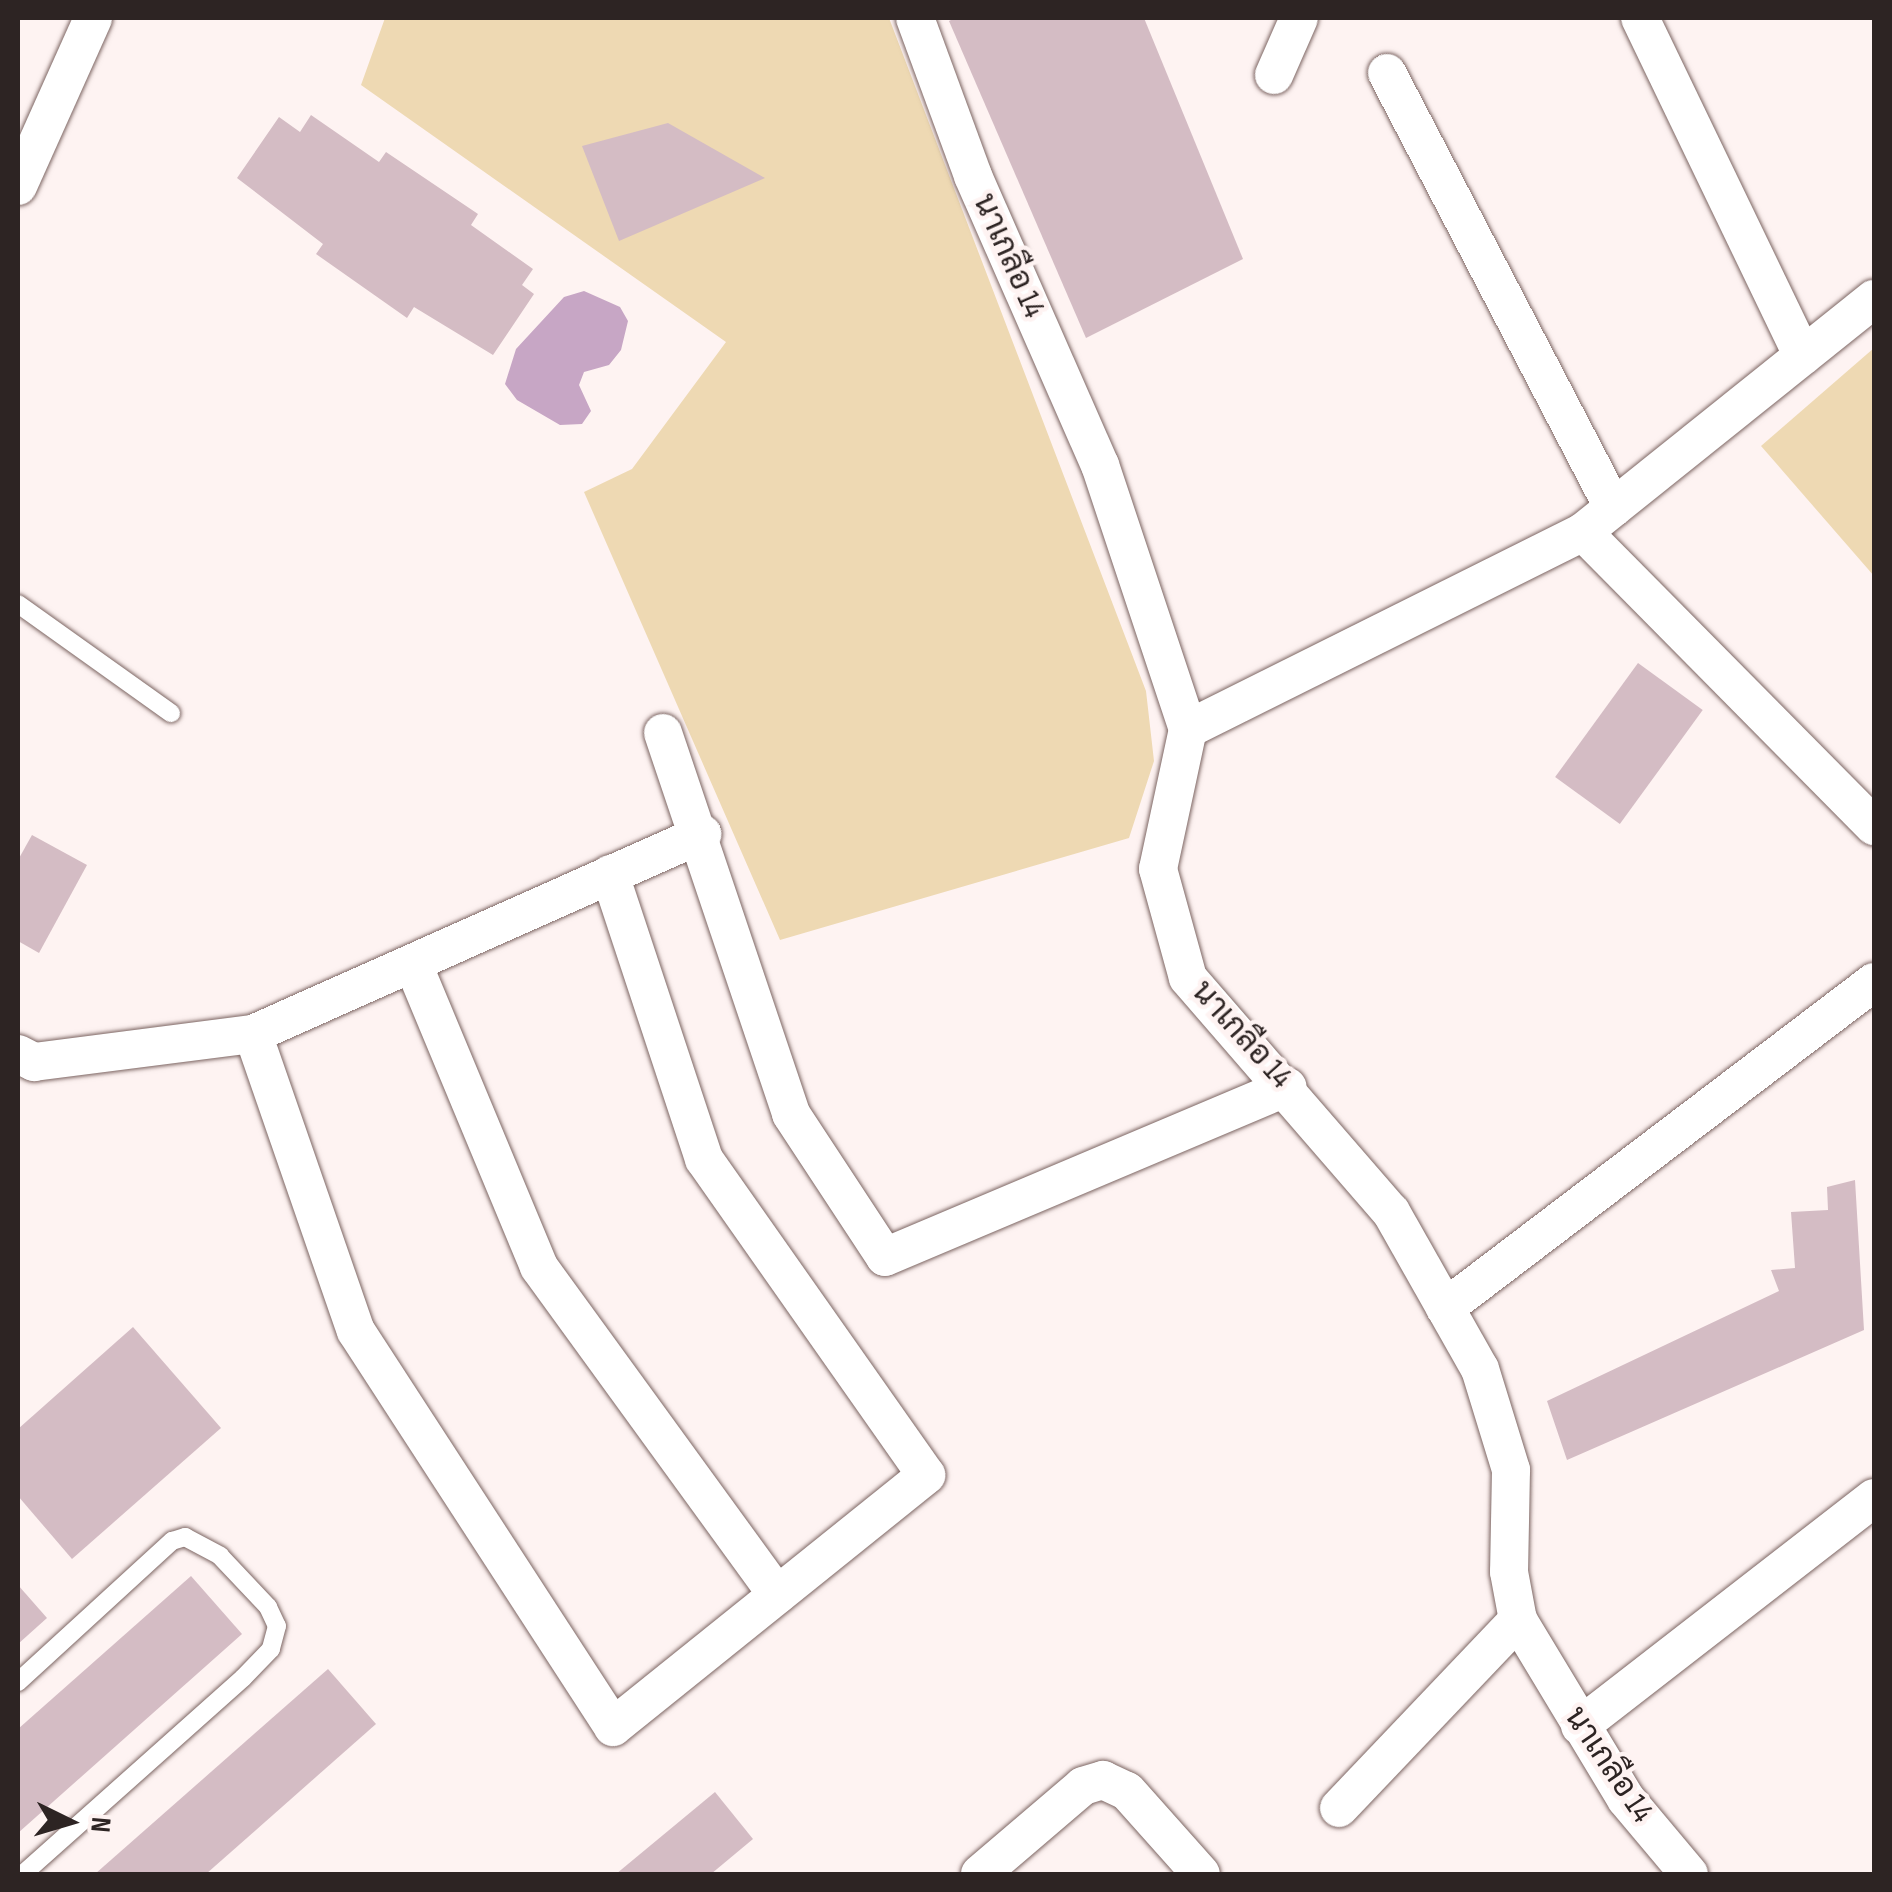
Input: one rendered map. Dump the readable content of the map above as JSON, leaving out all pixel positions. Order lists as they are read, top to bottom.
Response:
{
  "streets": {
    "street": ["นาเกลือ 14"]
  },
  "north": "right"
}
